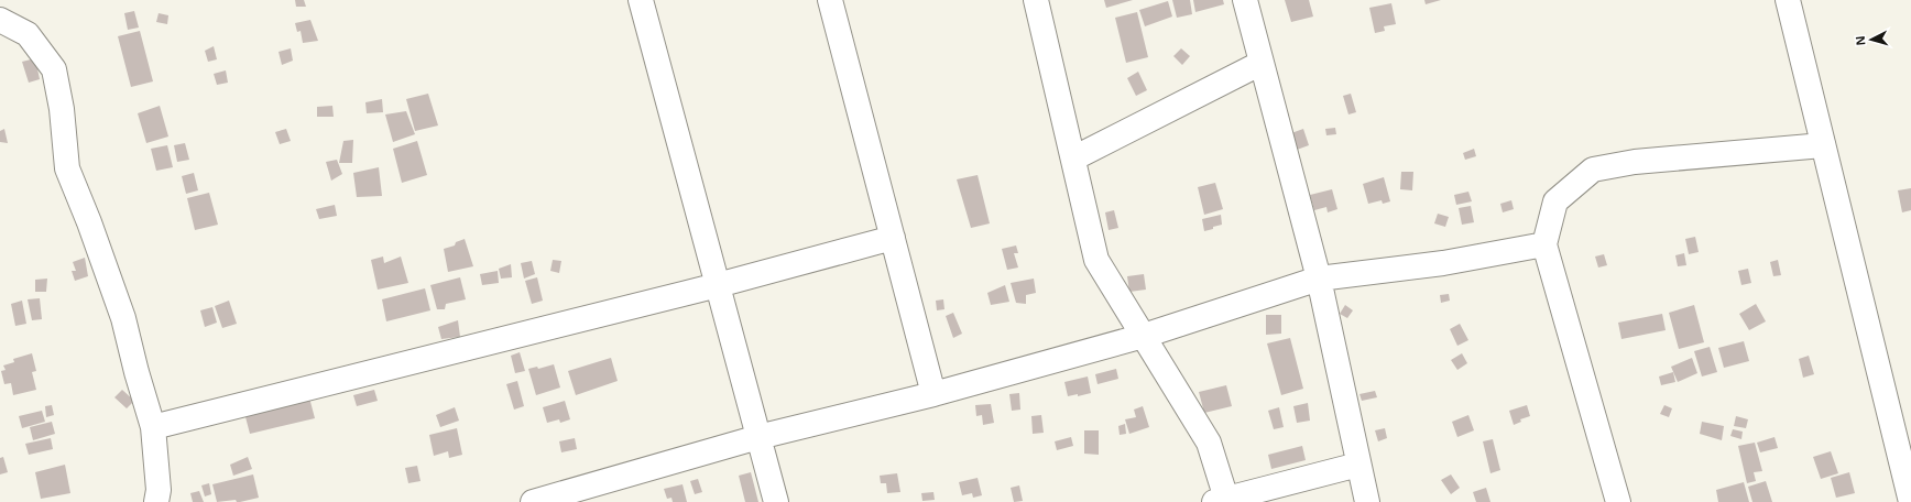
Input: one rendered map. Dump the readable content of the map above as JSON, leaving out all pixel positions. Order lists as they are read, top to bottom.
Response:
{
  "north": "left"
}
